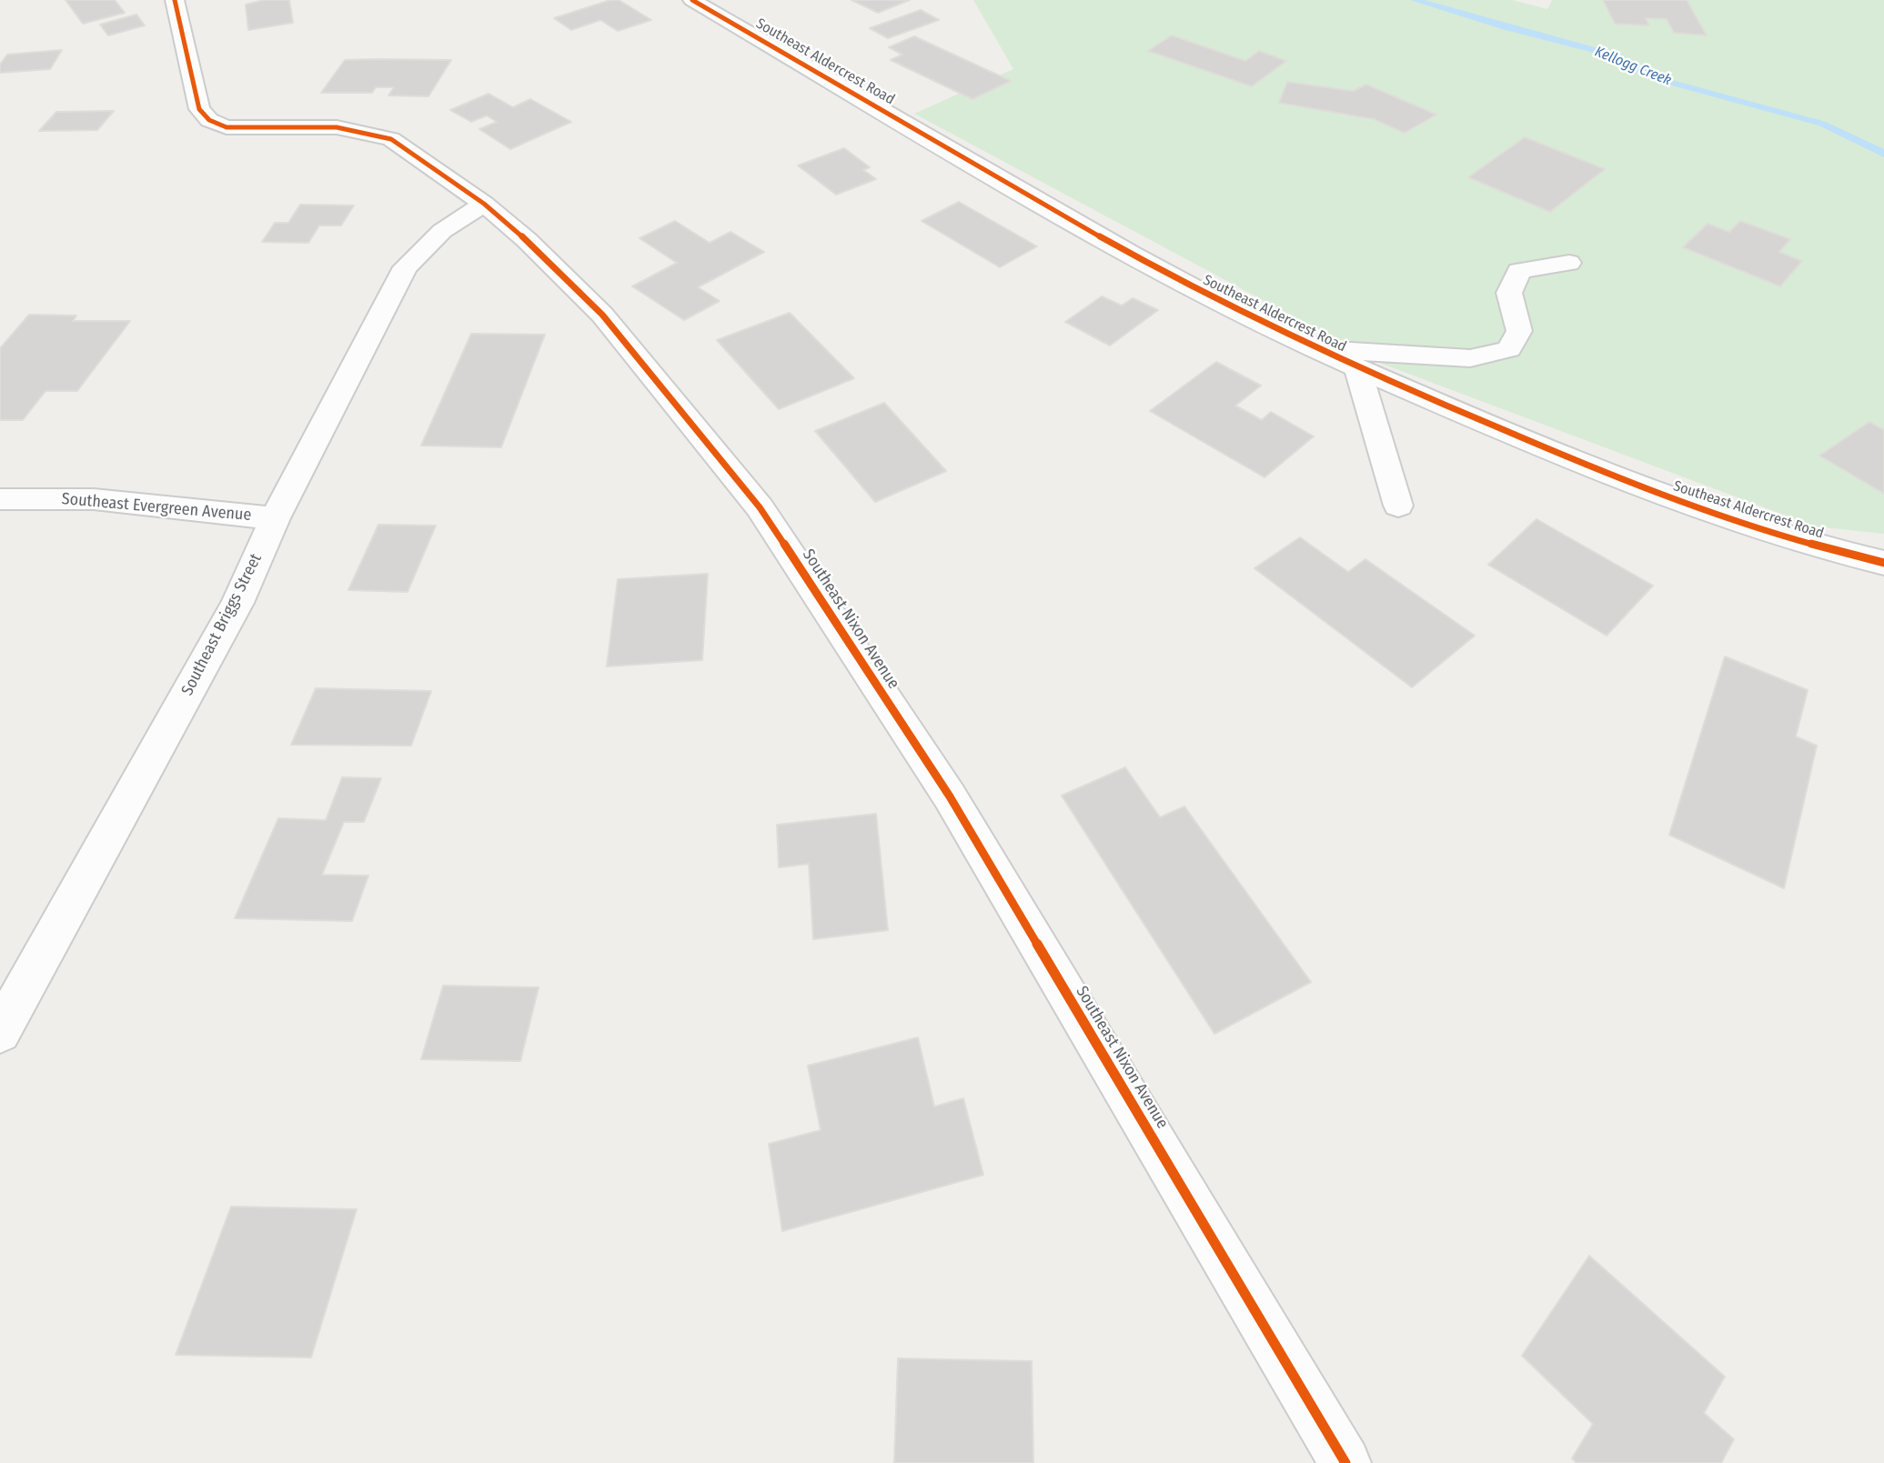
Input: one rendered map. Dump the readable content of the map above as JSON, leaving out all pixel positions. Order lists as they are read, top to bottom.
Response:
{
  "streets": {
    "street": [
      "Southeast Aldercrest Road",
      "Southeast Evergreen Avenue",
      "Southeast Nixon Avenue",
      "Southeast Briggs Street"
    ]
  },
  "crossings": [
    ["Southeast Evergreen Avenue", "Southeast Briggs Street"],
    ["Southeast Nixon Avenue", "Southeast Briggs Street"]
  ],
  "water": ["Kellogg Creek"]
}
